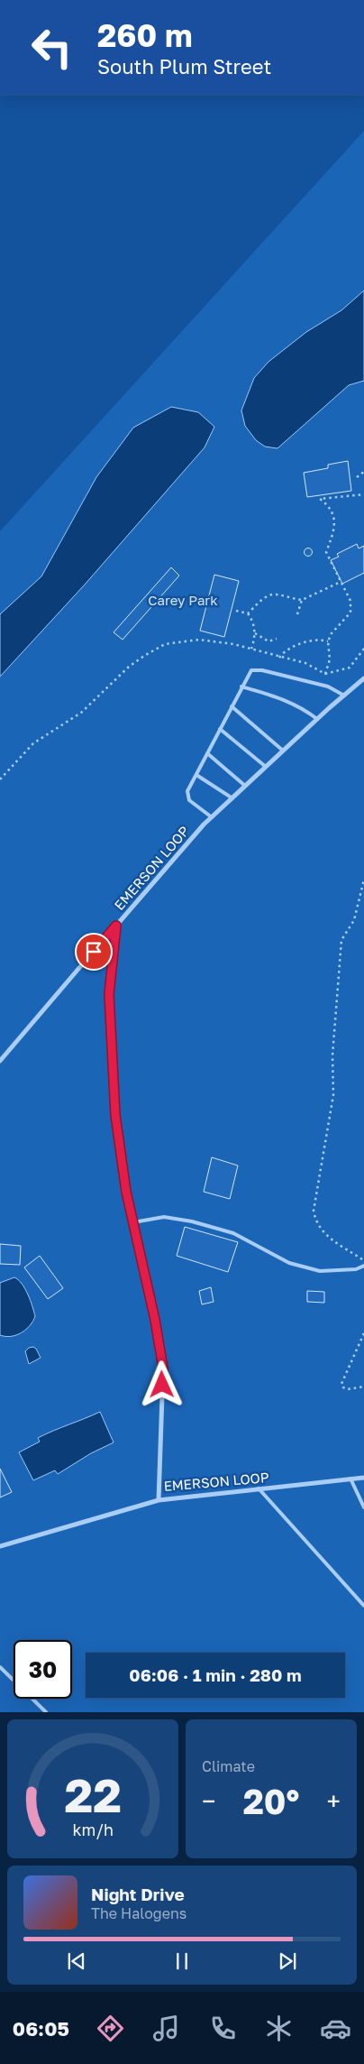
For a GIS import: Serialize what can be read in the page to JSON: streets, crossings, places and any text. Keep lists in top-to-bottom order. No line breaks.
{"streets":{"street":["EMERSON LOOP"]},"parks":["Carey Park"],"page":{"turn":["260 m","South Plum Street"],"limit":"30","trip":"06:06 · 1 min · 280 m","tile":"Climate","heat":["−","20°","+"],"song":["Night Drive","The Halogens"],"tabs":"06:05","gauge":["22","km/h"]}}
